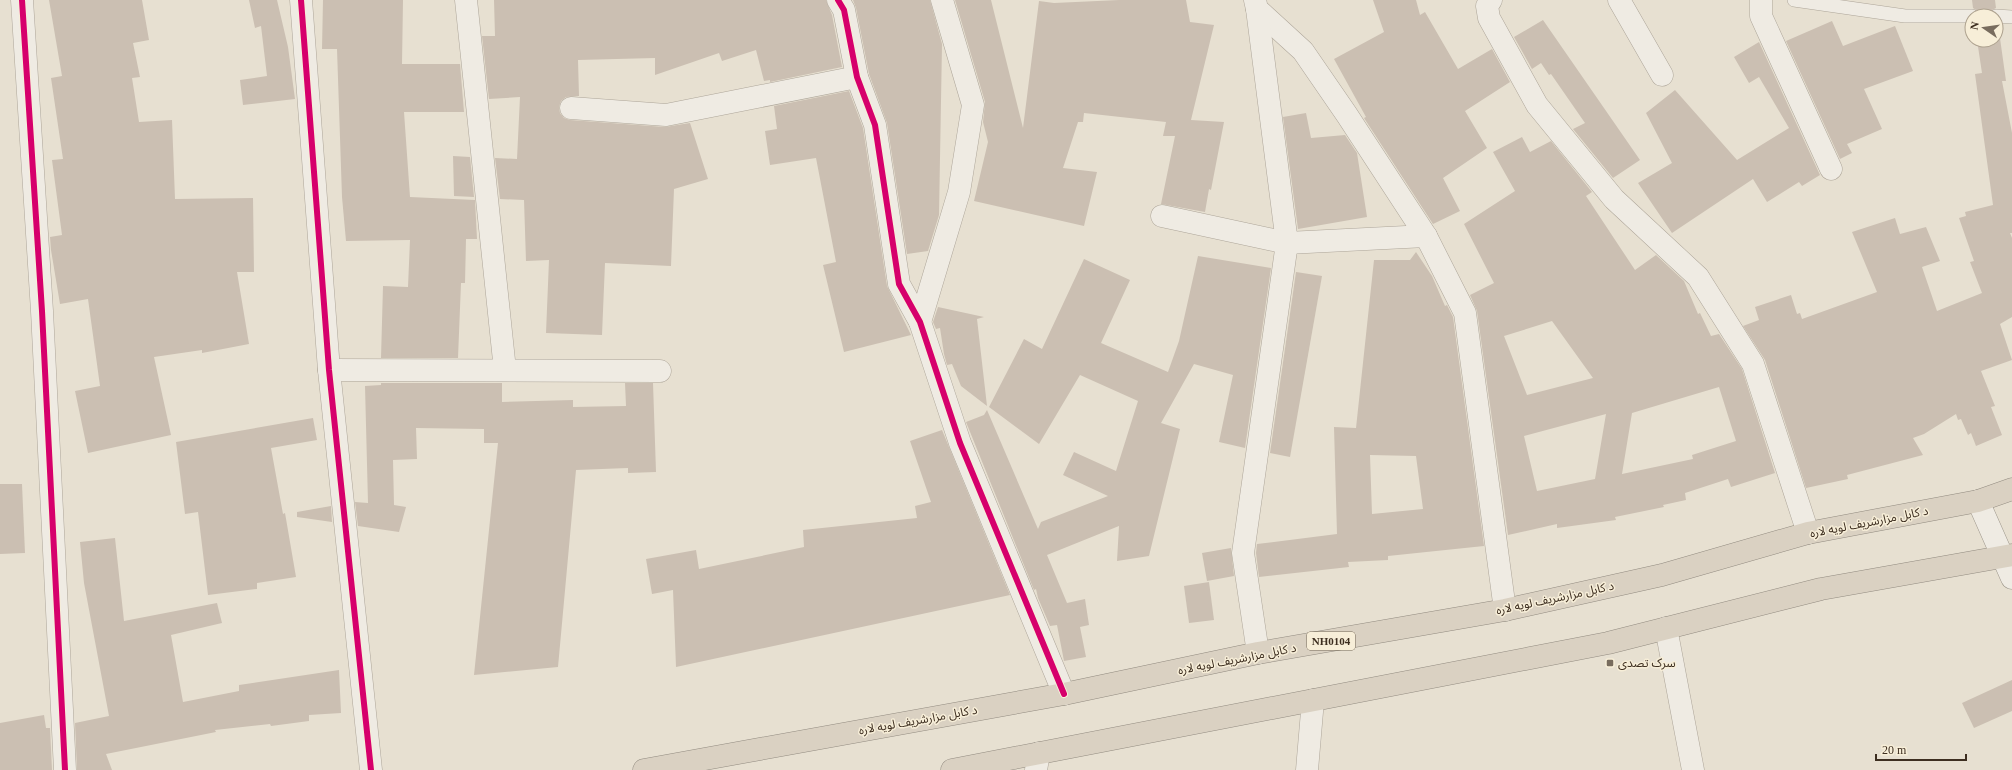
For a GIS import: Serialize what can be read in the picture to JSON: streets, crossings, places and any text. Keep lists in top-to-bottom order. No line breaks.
{"streets":{"highway":["د کابل مزارشریف لویه لاره","NH0104"]},"places":{"transit":["سرک تصدی"]},"scale_bar":"20 m","north":"left"}
